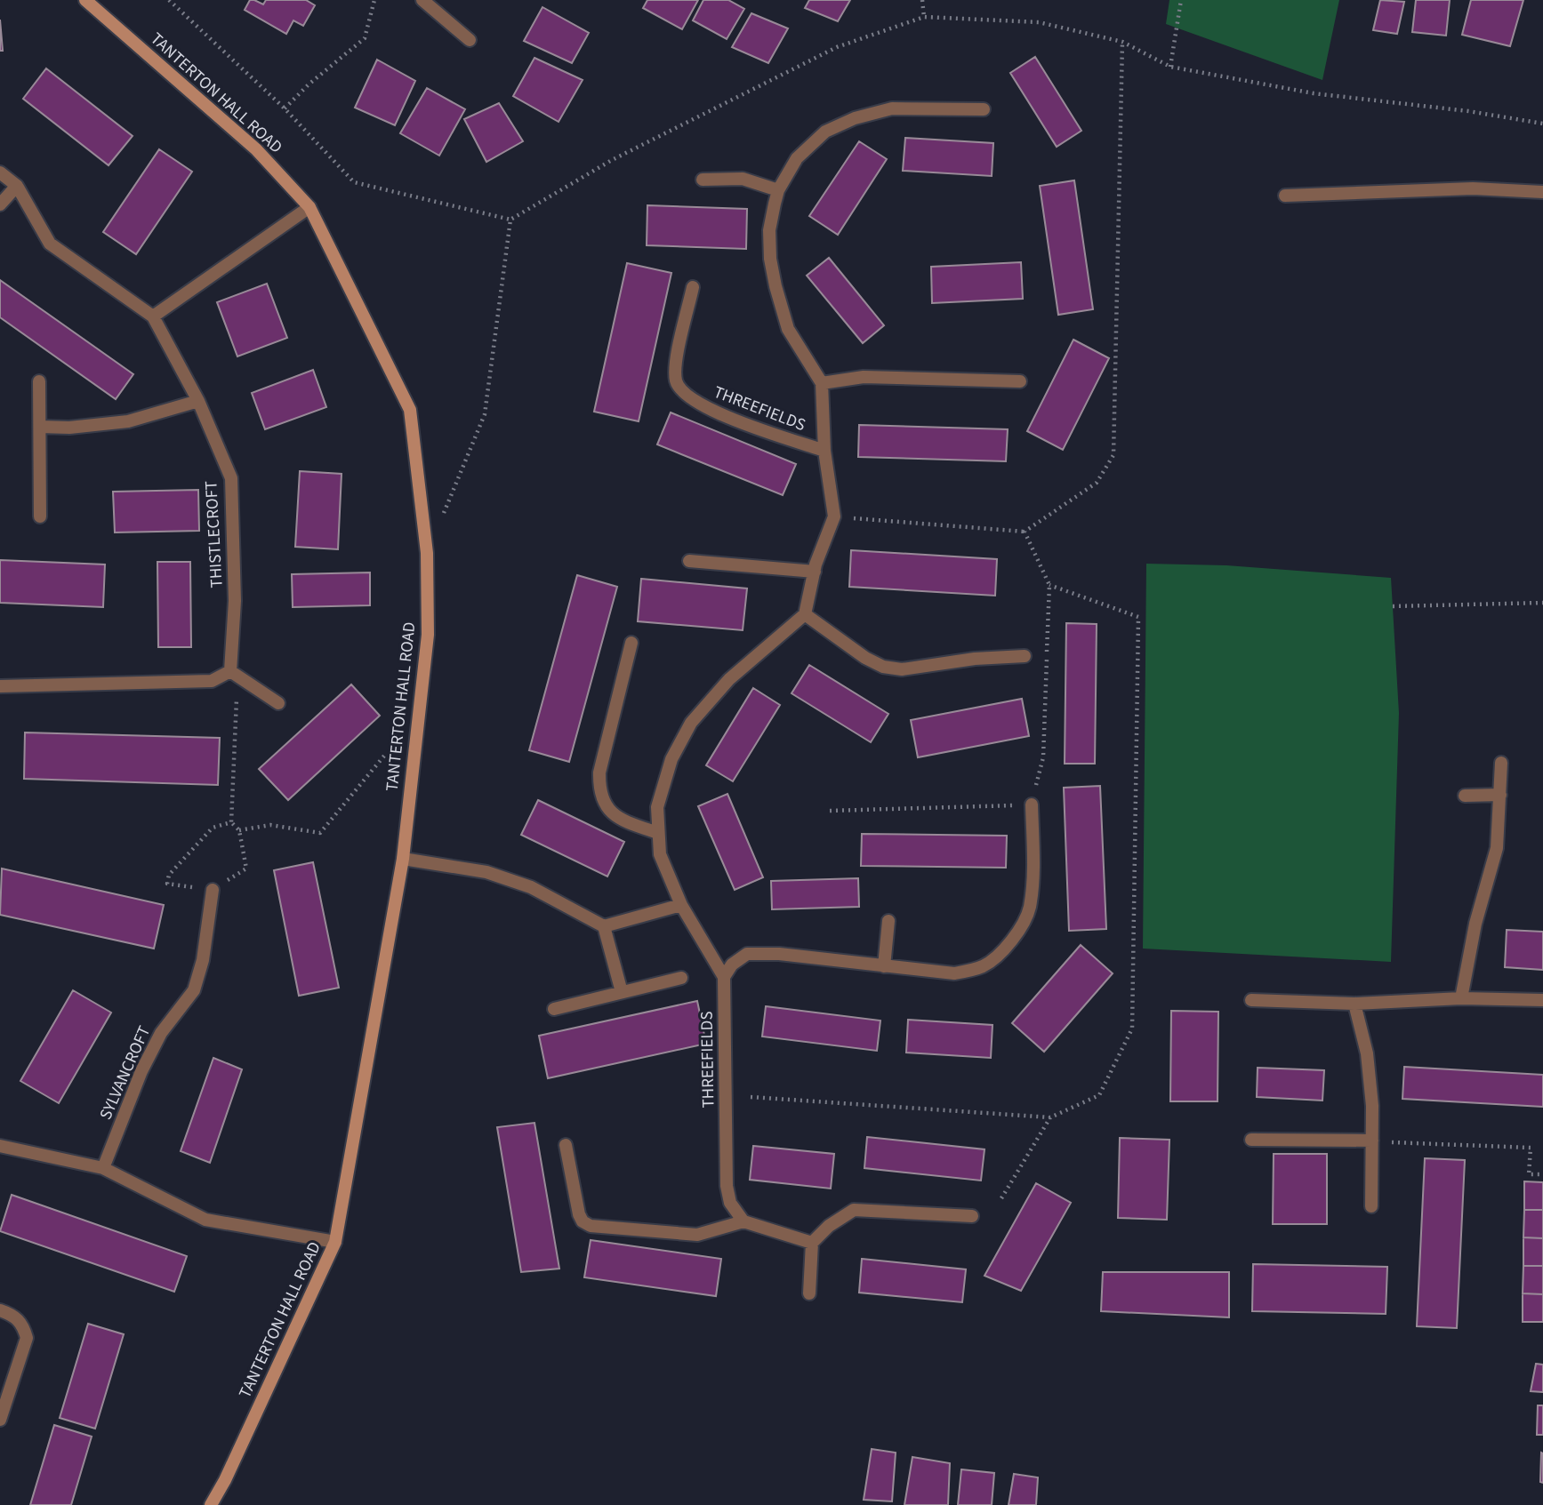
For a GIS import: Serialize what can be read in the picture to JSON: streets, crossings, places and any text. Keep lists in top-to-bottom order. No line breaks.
{"streets":{"street":["TANTERTON HALL ROAD","THREEFIELDS","THISTLECROFT","SYLVANCROFT"]}}
